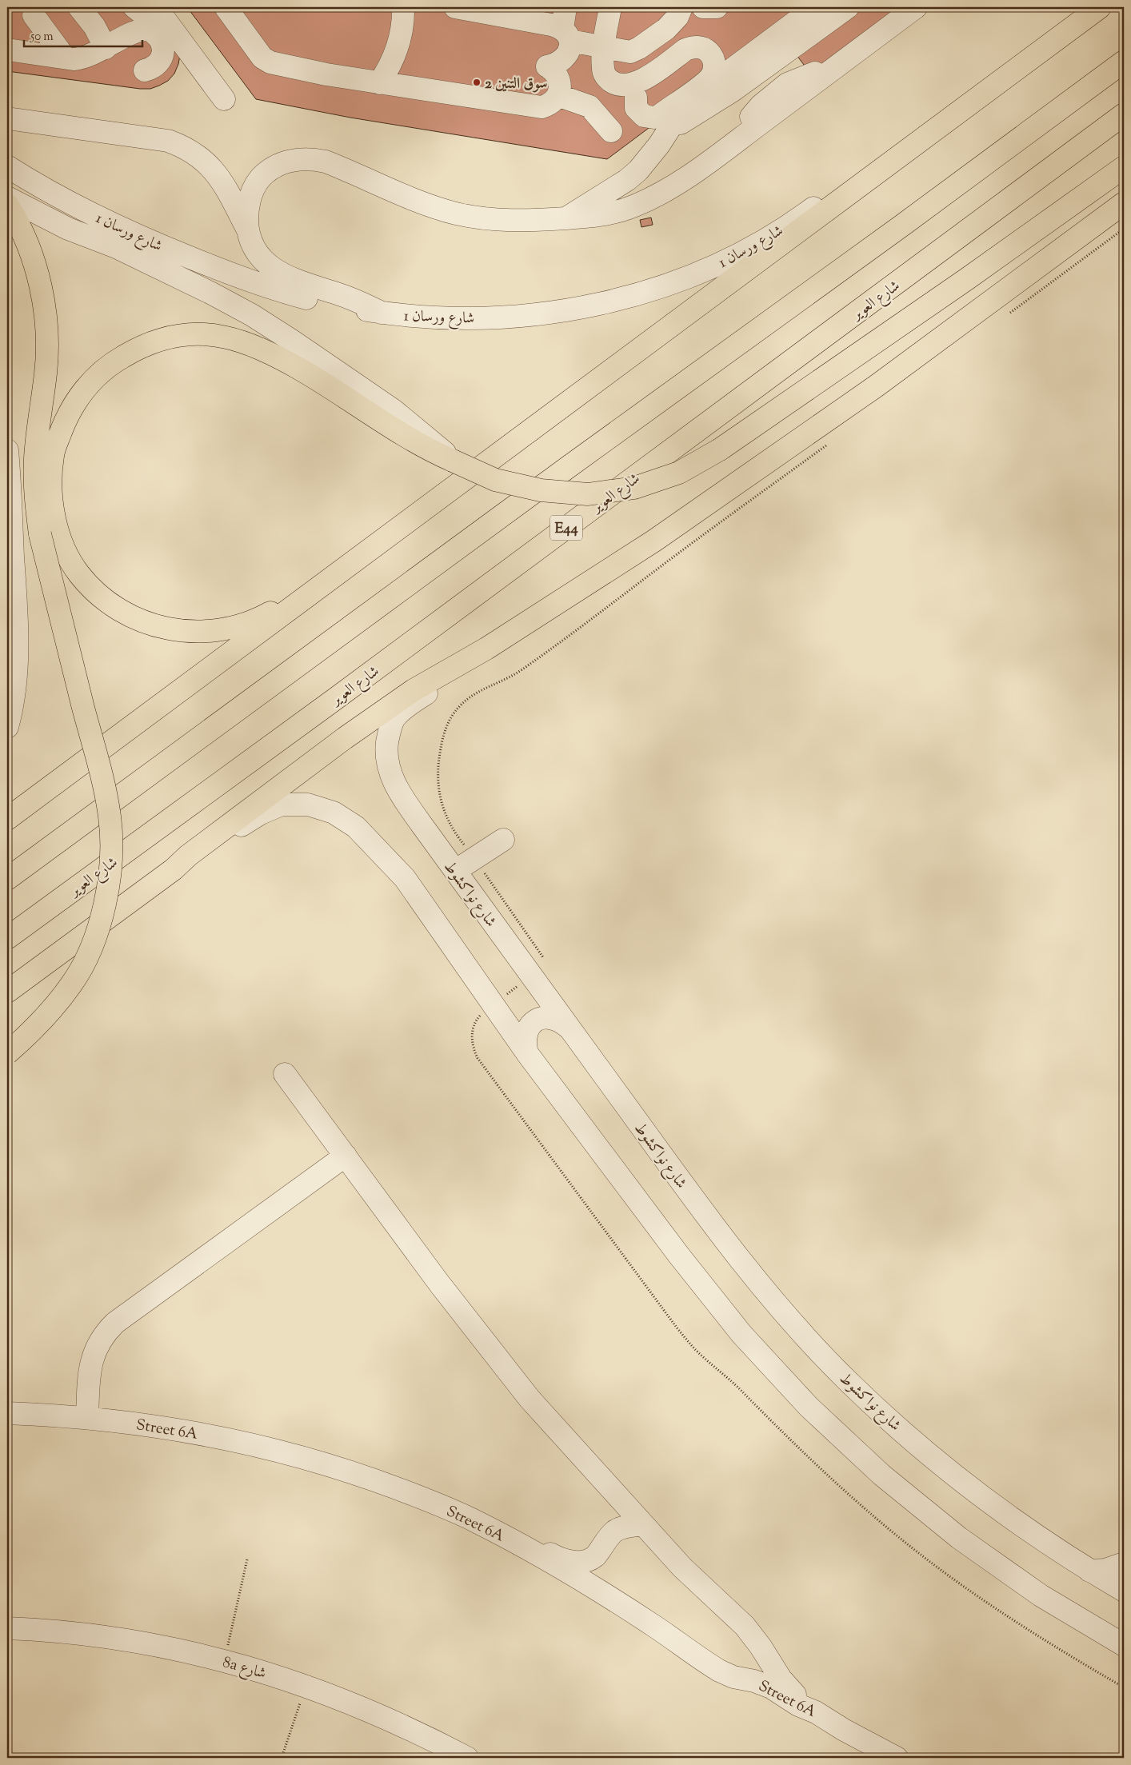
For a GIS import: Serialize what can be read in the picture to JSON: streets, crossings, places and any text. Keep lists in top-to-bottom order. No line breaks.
{"streets":{"main road":["شارع العوير","E44"],"street":["شارع ورسان 1","شارع نواكشوط","Street 6A","8a شارع"]},"places":["سوق التنين 2"],"scale_bar":"50 m"}
